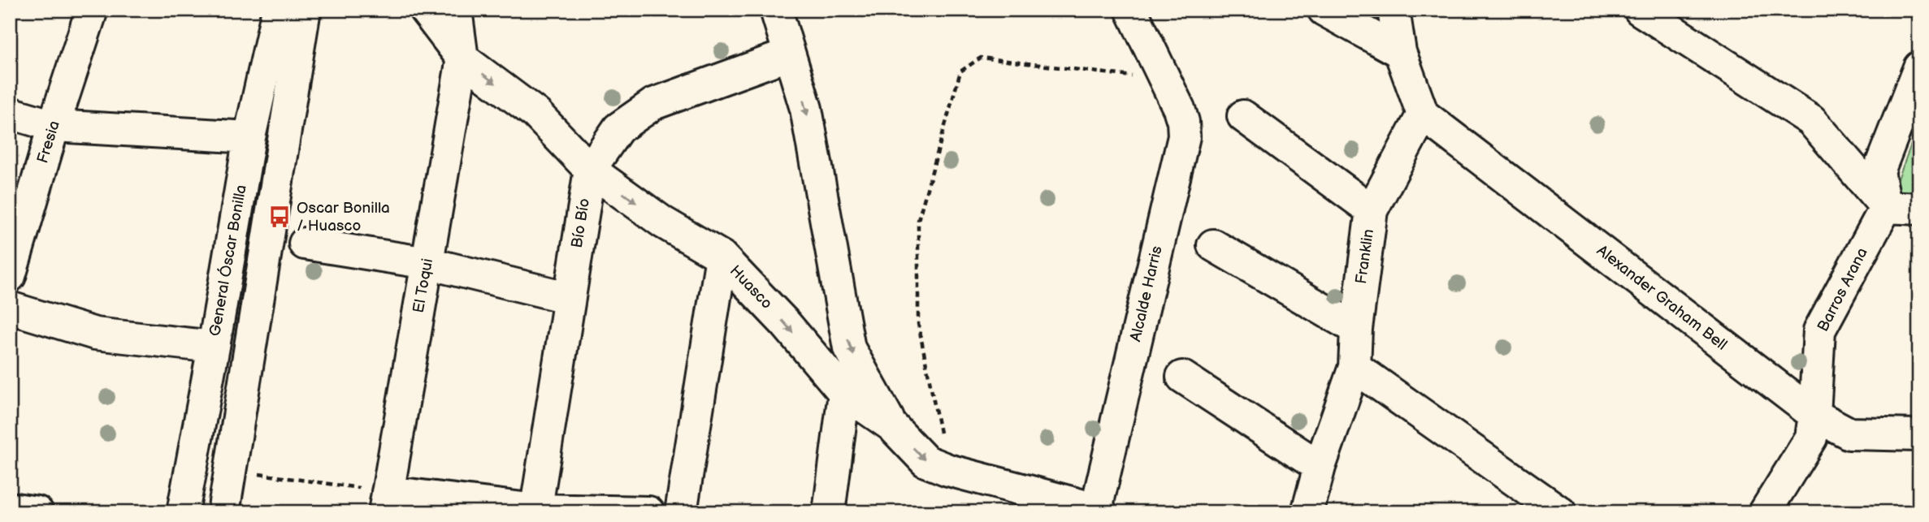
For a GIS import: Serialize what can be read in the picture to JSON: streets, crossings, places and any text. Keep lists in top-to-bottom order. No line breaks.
{"streets":{"street":["Fresia","Bío Bío","Franklin","General Óscar Bonilla","El Toqui","Huasco","Barros Arana","Alcalde Harris","Alexander Graham Bell"]},"crossings":[["Bío Bío","Huasco"],["Franklin","Alexander Graham Bell"],["El Toqui","Huasco"],["Huasco","Alcalde Harris"],["Barros Arana","Alexander Graham Bell"]],"one_way":["Huasco"],"places":{"bus stop":["Oscar Bonilla / Huasco"]}}
